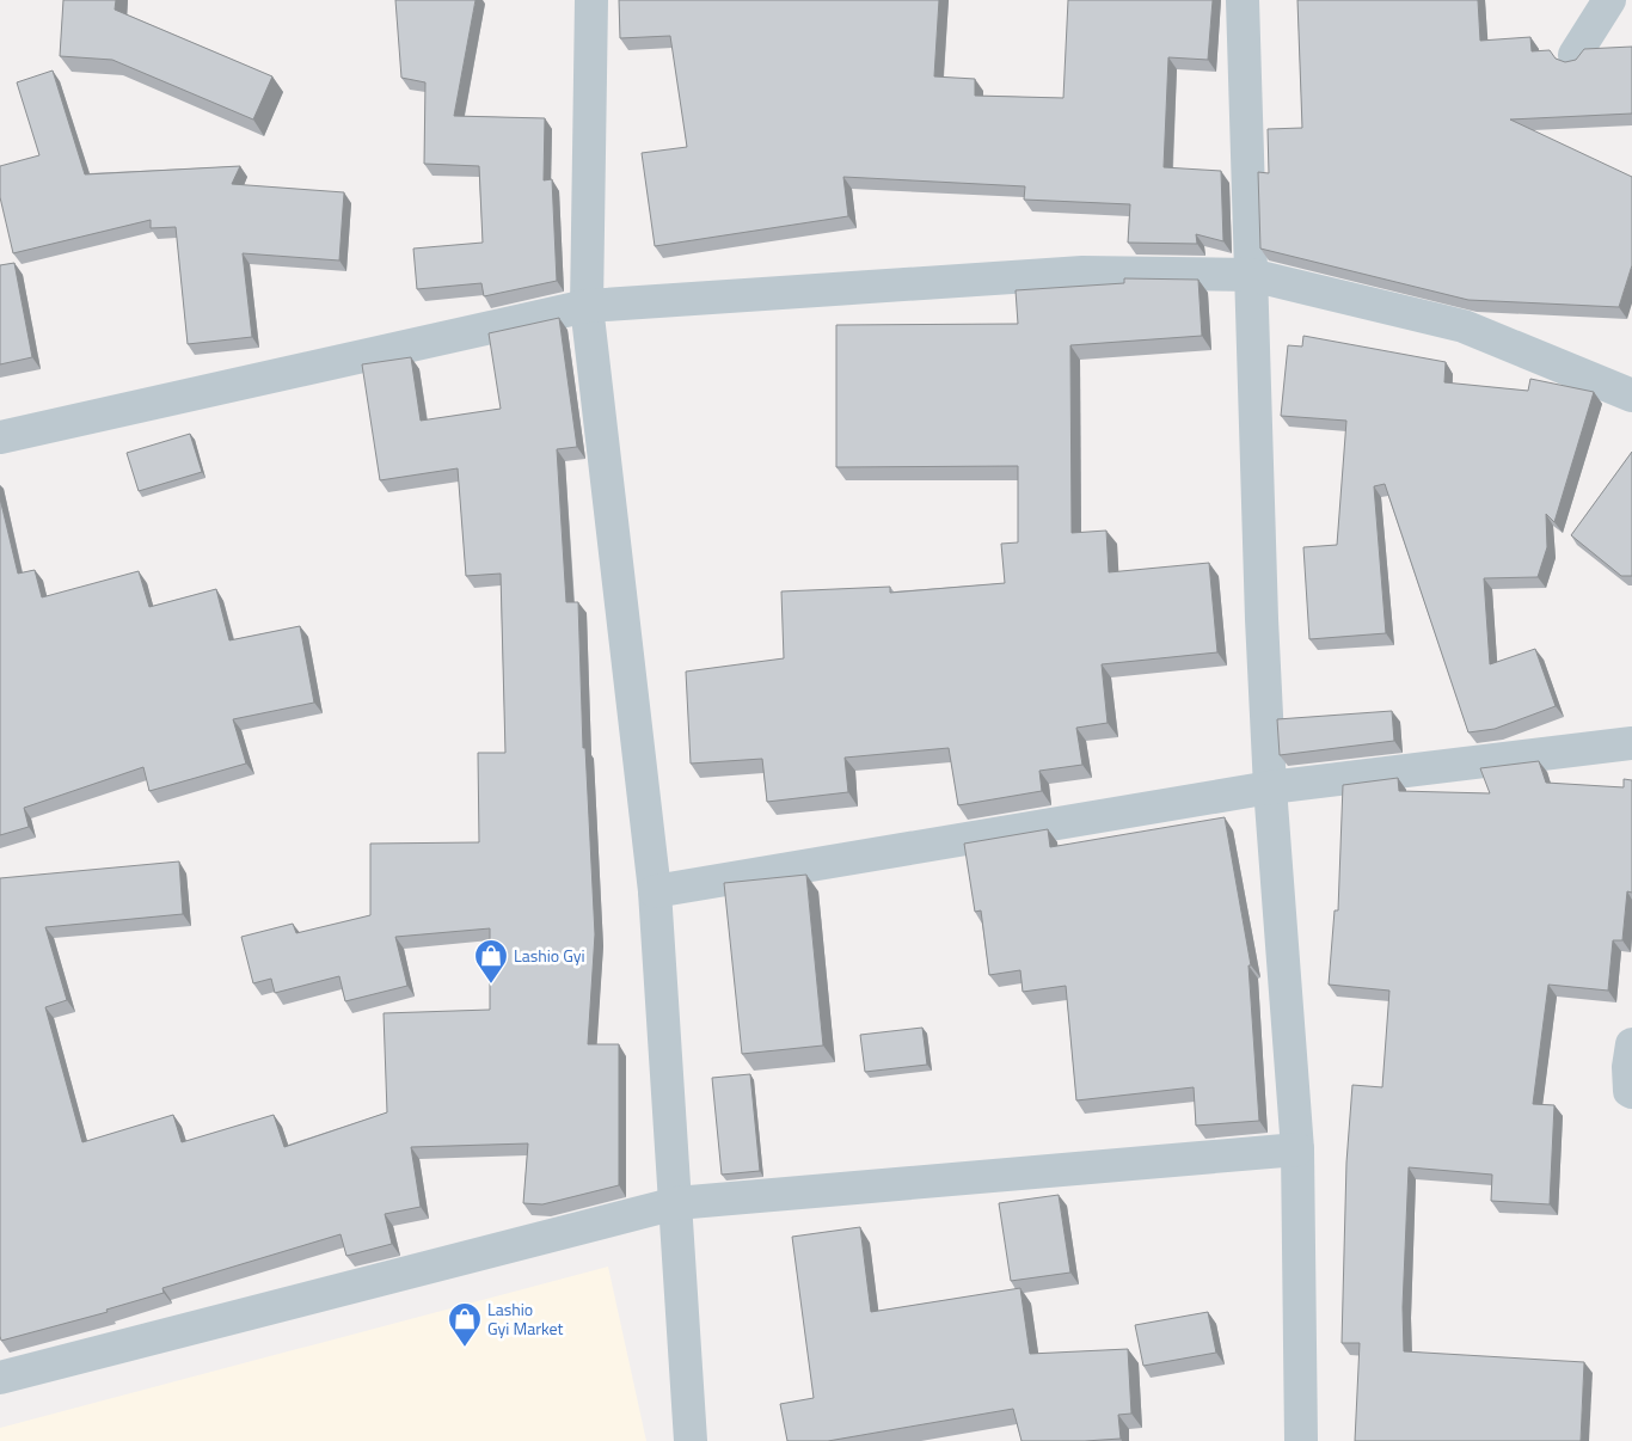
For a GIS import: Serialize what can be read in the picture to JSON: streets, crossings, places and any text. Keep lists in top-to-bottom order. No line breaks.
{"places":{"shop":["Lashio Gyi","Lashio Gyi Market"]}}
